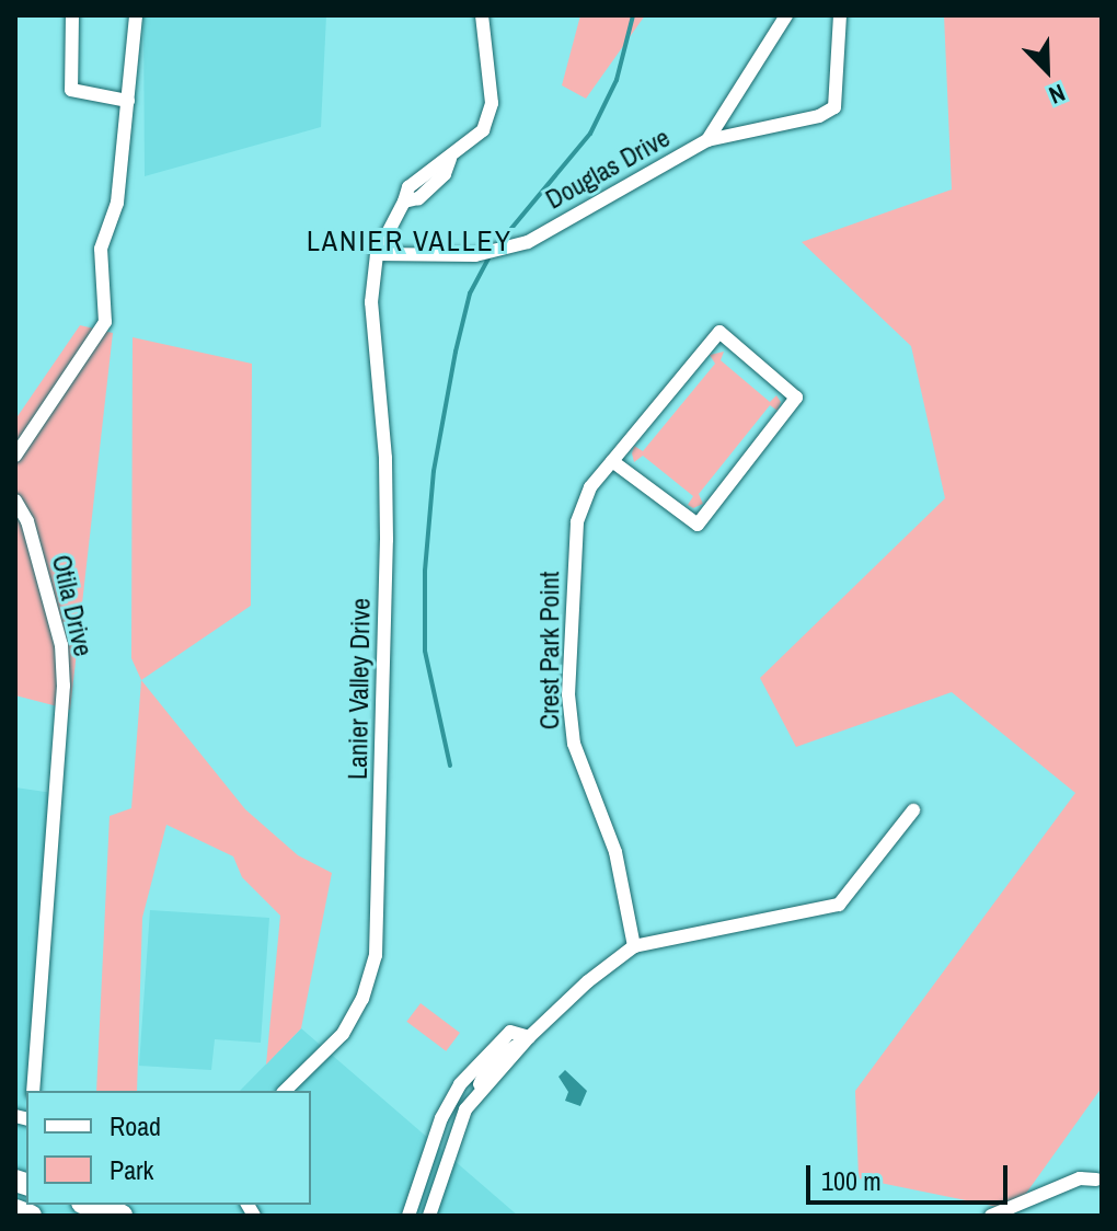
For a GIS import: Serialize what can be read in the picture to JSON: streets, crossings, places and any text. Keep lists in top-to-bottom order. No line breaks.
{"streets":{"street":["Douglas Drive","Otila Drive","Crest Park Point","Lanier Valley Drive"]},"crossings":[["Douglas Drive","Lanier Valley Drive"]],"districts":["LANIER VALLEY"],"legend":["Road","Park"],"scale_bar":"100 m","north":"bottom right"}
